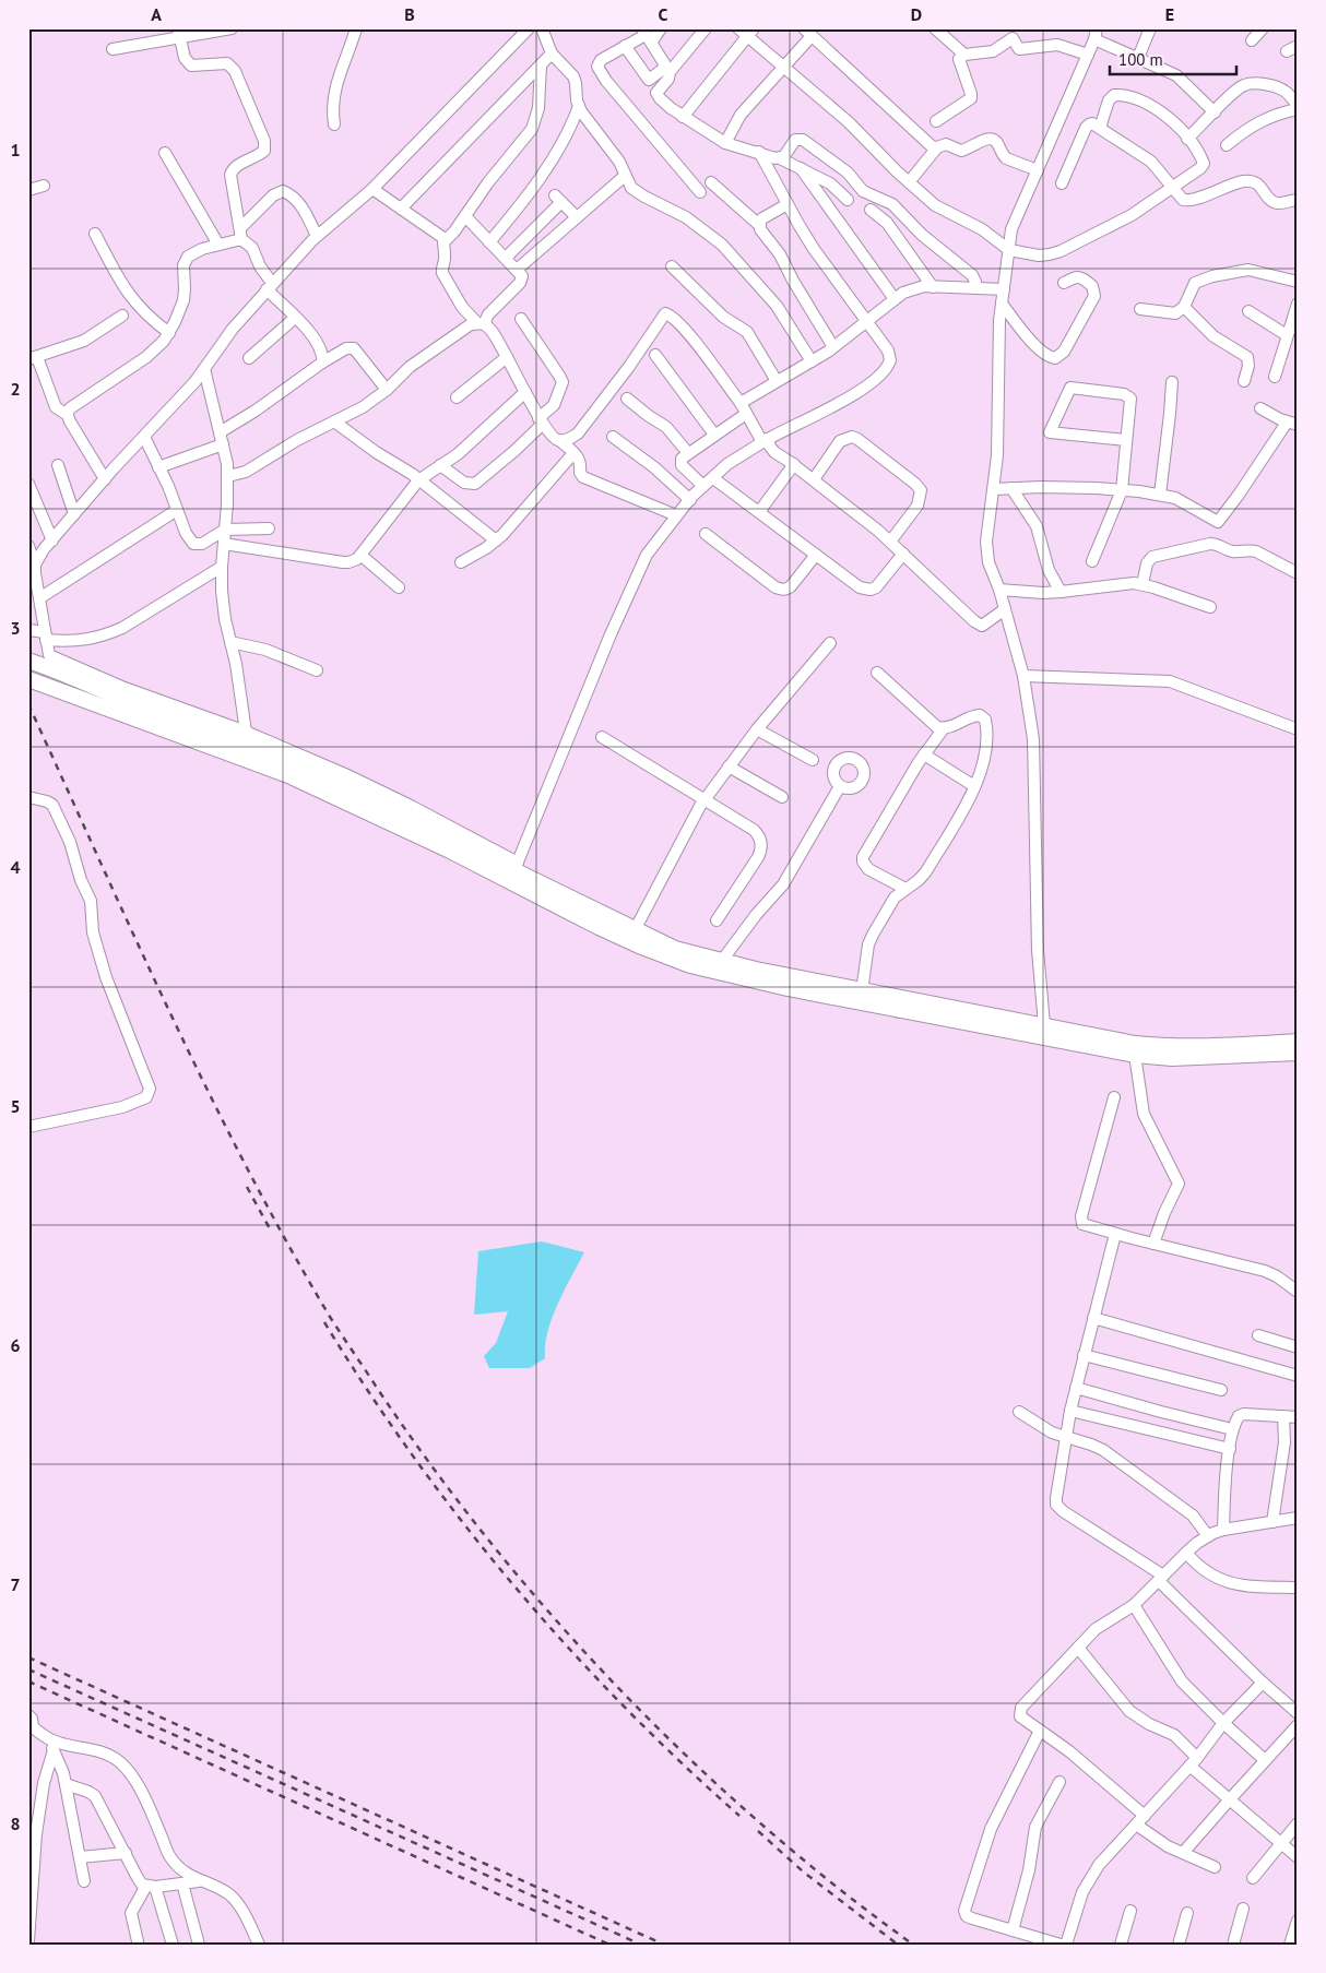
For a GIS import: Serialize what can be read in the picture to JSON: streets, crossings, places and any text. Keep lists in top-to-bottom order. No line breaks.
{"scale_bar":"100 m","grid":{"columns":["A","B","C","D","E"],"rows":["1","2","3","4","5","6","7","8"]}}
